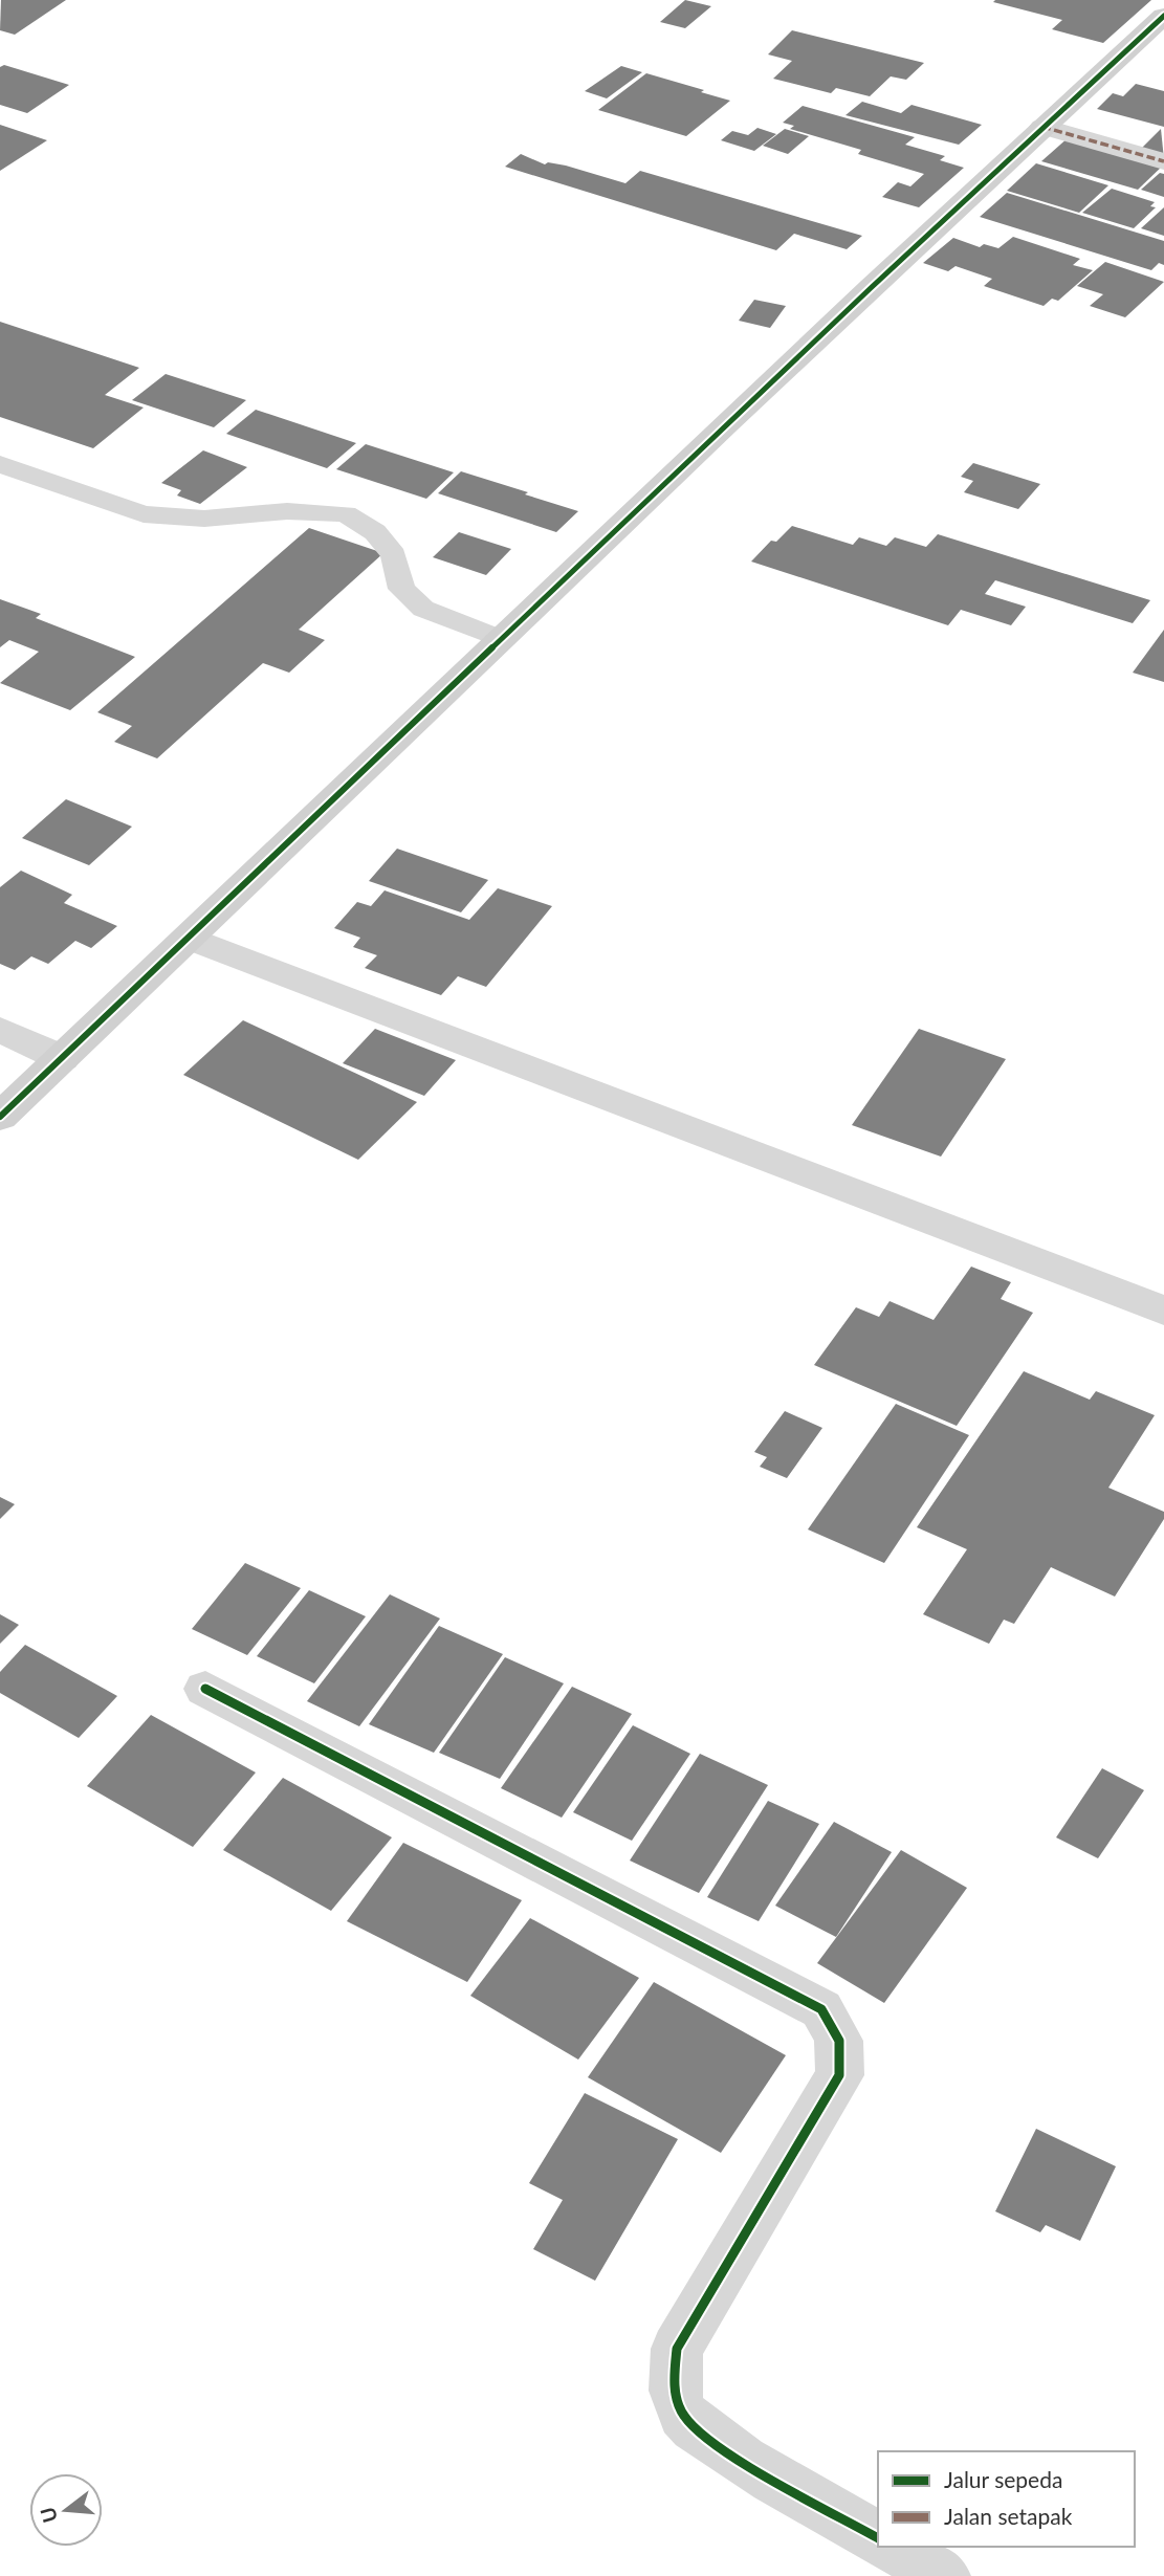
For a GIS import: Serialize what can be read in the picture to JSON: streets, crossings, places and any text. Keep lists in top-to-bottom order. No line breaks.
{"legend":["Jalur sepeda","Jalan setapak"],"north":"left"}
